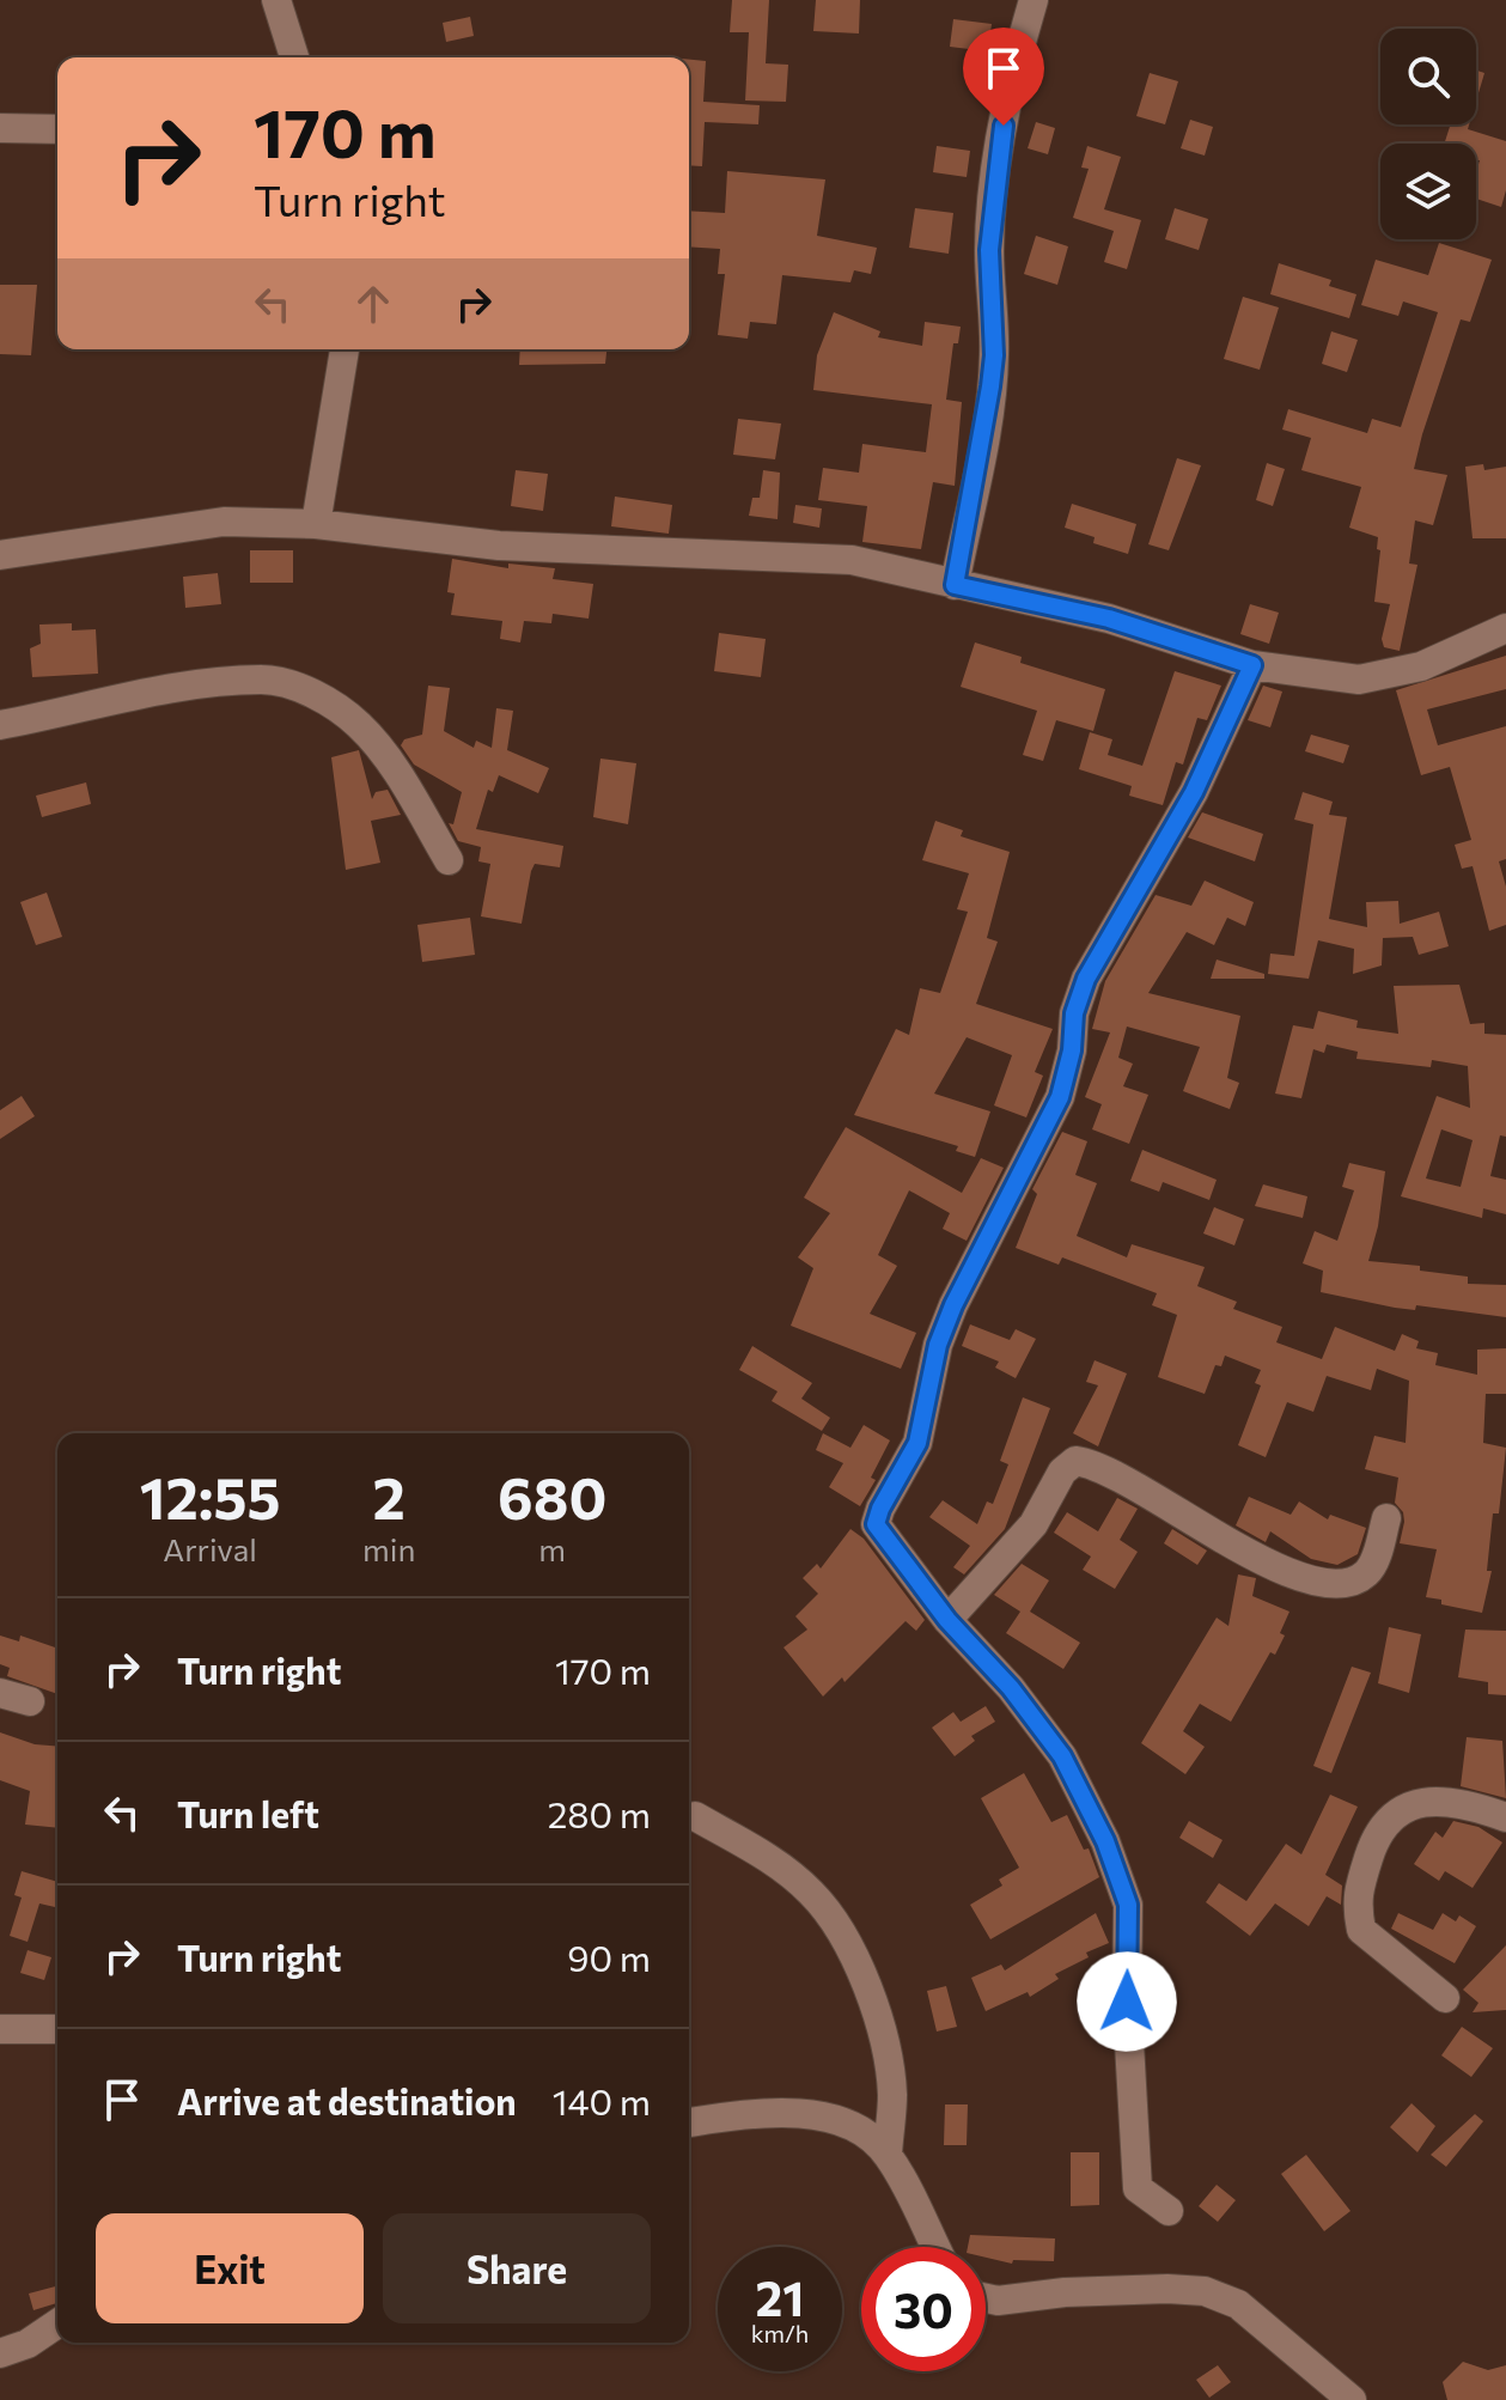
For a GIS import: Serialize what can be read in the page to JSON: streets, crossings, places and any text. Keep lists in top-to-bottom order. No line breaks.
{"page":{"turn":["170 m","Turn right"],"eta":["12:55","Arrival","2","min","680","m"],"list":[{"name":"Turn right","value":"170 m"},{"name":"Turn left","value":"280 m"},{"name":"Turn right","value":"90 m"},{"name":"Arrive at destination","value":"140 m"}],"buttons":["Exit","Share"],"speed":"21 km/h","limit":"30"}}
